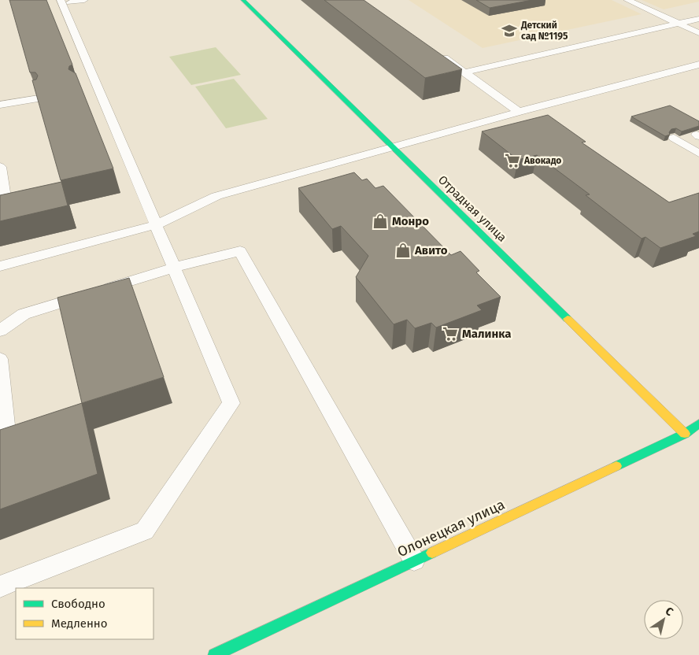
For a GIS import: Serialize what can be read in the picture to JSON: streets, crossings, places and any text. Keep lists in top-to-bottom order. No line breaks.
{"streets":{"street":["Отрадная улица","Олонецкая улица"]},"crossings":[["Отрадная улица","Олонецкая улица"]],"places":{"school or university":["Детский сад №1195"],"supermarket":["Авокадо","Малинка"],"shop":["Монро","Авито"]},"legend":["Свободно","Медленно"],"north":"top right"}
